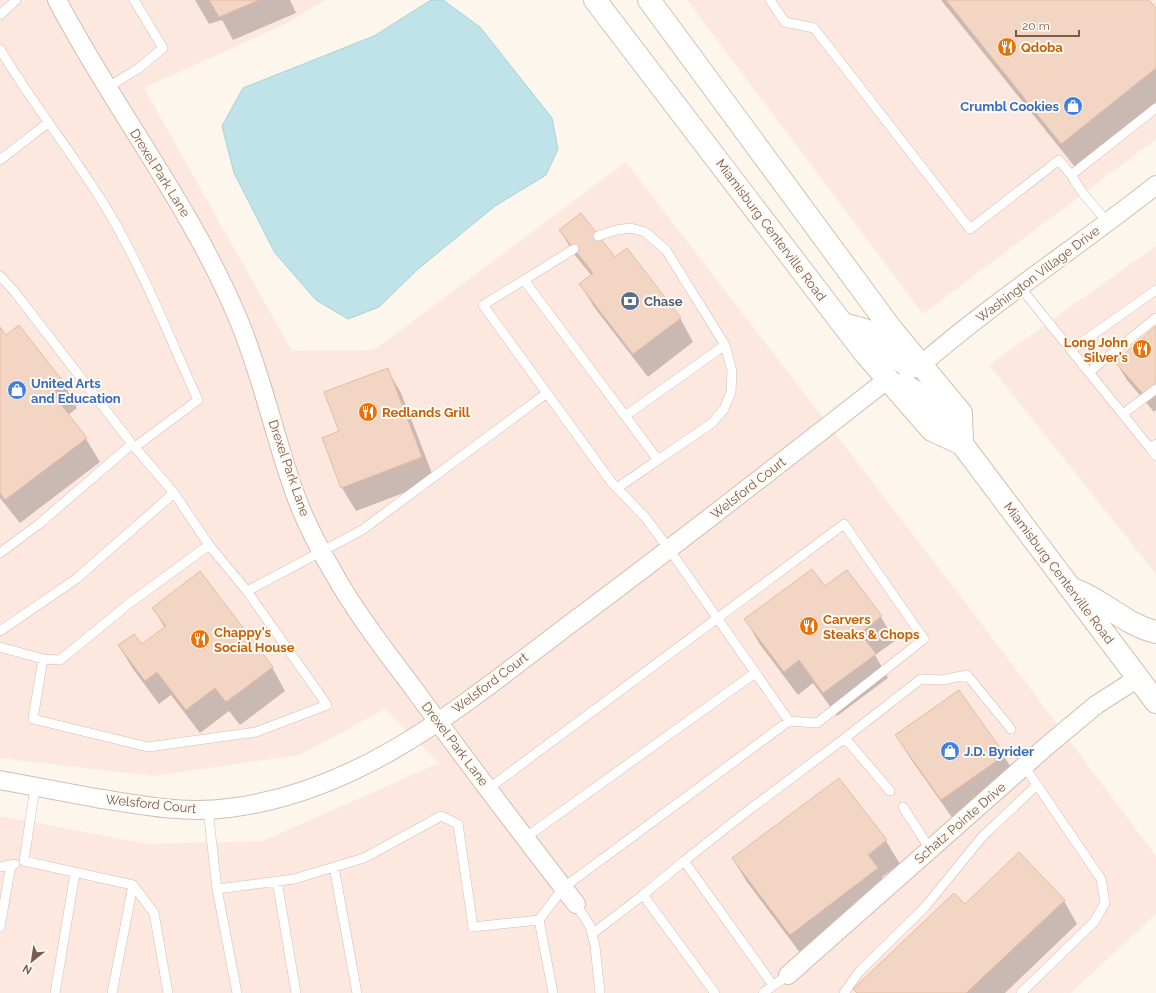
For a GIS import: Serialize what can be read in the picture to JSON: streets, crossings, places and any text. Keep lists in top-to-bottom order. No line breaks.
{"streets":{"main road":["Miamisburg Centerville Road"],"street":["Drexel Park Lane","Washington Village Drive","Welsford Court","Schatz Pointe Drive"]},"crossings":[["Drexel Park Lane","Welsford Court"],["Miamisburg Centerville Road","Welsford Court"],["Miamisburg Centerville Road","Schatz Pointe Drive"]],"places":{"restaurant":["Qdoba","Long John Silver's","Redlands Grill","Carvers Steaks & Chops","Chappy's Social House"],"shop":["Crumbl Cookies","United Arts and Education","J.D. Byrider"],"bank":["Chase"]},"scale_bar":"20 m","north":"bottom left"}
